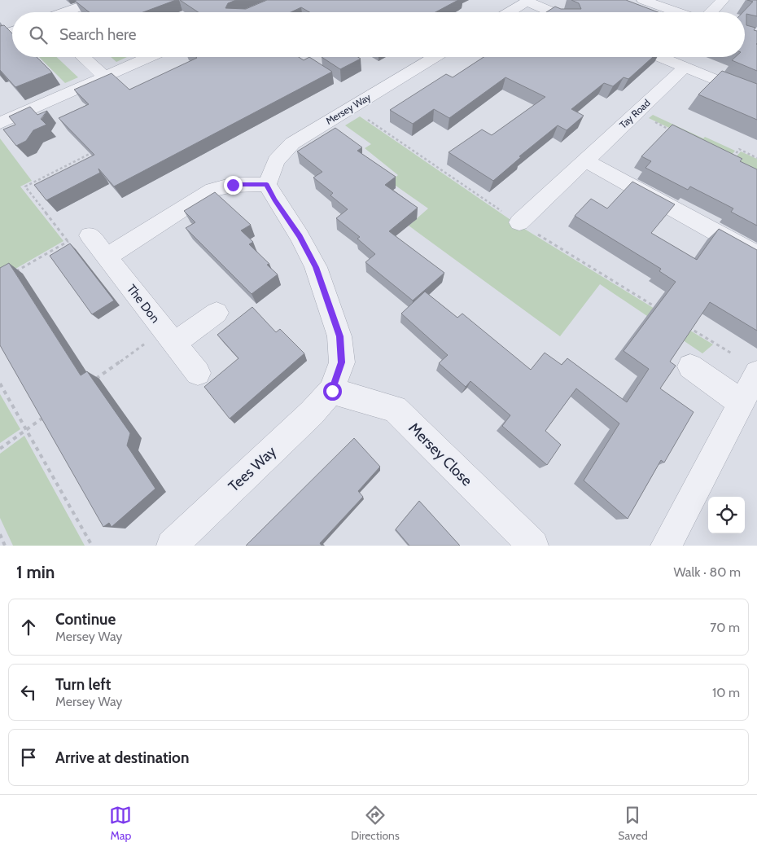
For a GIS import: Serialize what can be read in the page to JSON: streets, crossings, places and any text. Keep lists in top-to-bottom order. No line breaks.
{"streets":{"street":["Mersey Way","Tay Road","The Don","Mersey Close","Tees Way"]},"crossings":[["Mersey Close","Tees Way"]],"page":{"search":"Search here","heading":["1 min","Walk · 80 m"],"list":[["Continue","Mersey Way","70 m"],["Turn left","Mersey Way","10 m"],"Arrive at destination"],"nav":["Map","Directions","Saved"]}}
